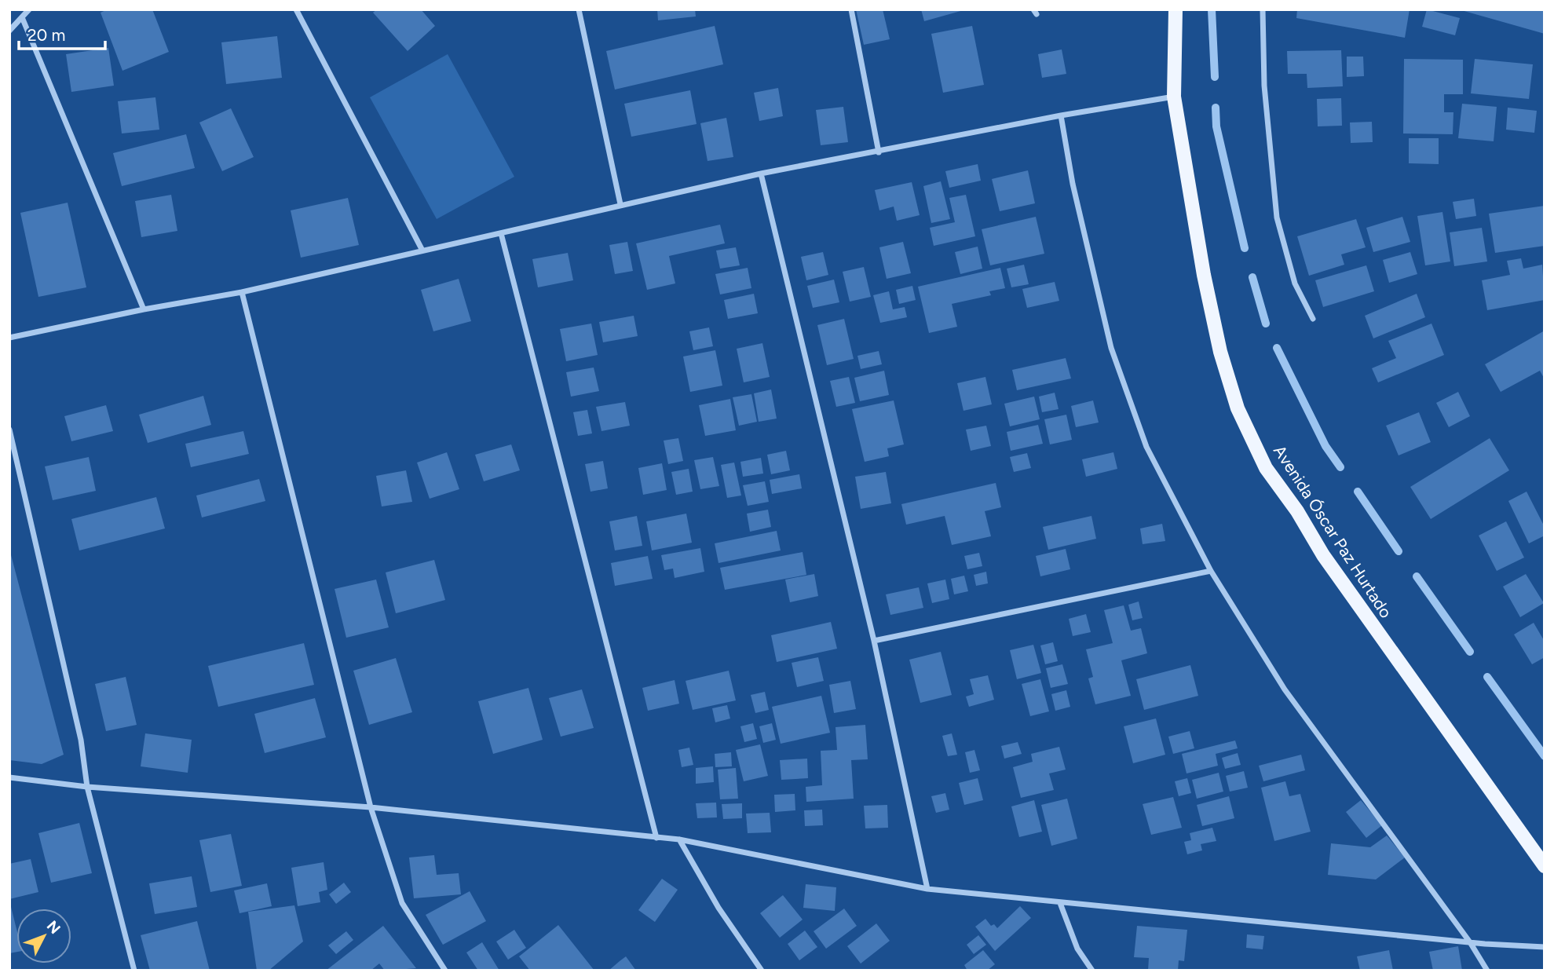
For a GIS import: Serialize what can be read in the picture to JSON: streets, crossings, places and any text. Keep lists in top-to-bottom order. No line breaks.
{"streets":{"main road":["Avenida Óscar Paz Hurtado"]},"scale_bar":"20 m","north":"top right"}
